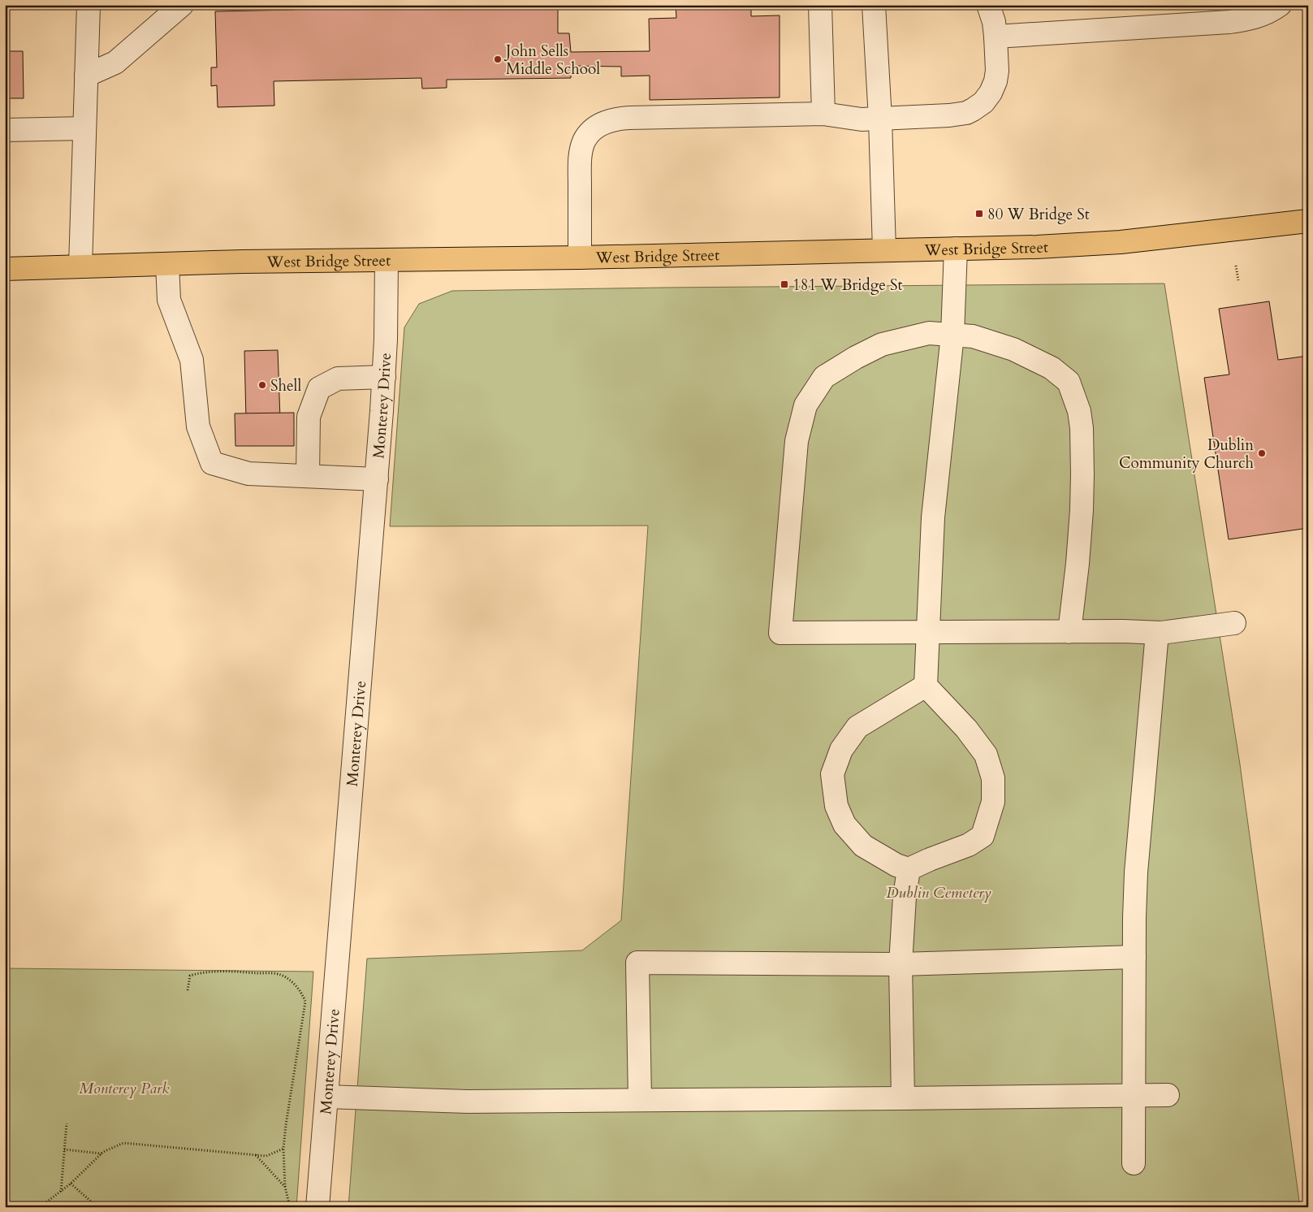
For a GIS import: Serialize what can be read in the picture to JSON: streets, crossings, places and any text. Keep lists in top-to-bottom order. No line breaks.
{"streets":{"main road":["West Bridge Street"],"street":["Monterey Drive"]},"crossings":[["West Bridge Street","Monterey Drive"]],"parks":["Dublin Cemetery","Monterey Park"],"places":{"other":["John Sells Middle School","Shell","Dublin Community Church"],"transit":["80 W Bridge St","181 W Bridge St"]}}
